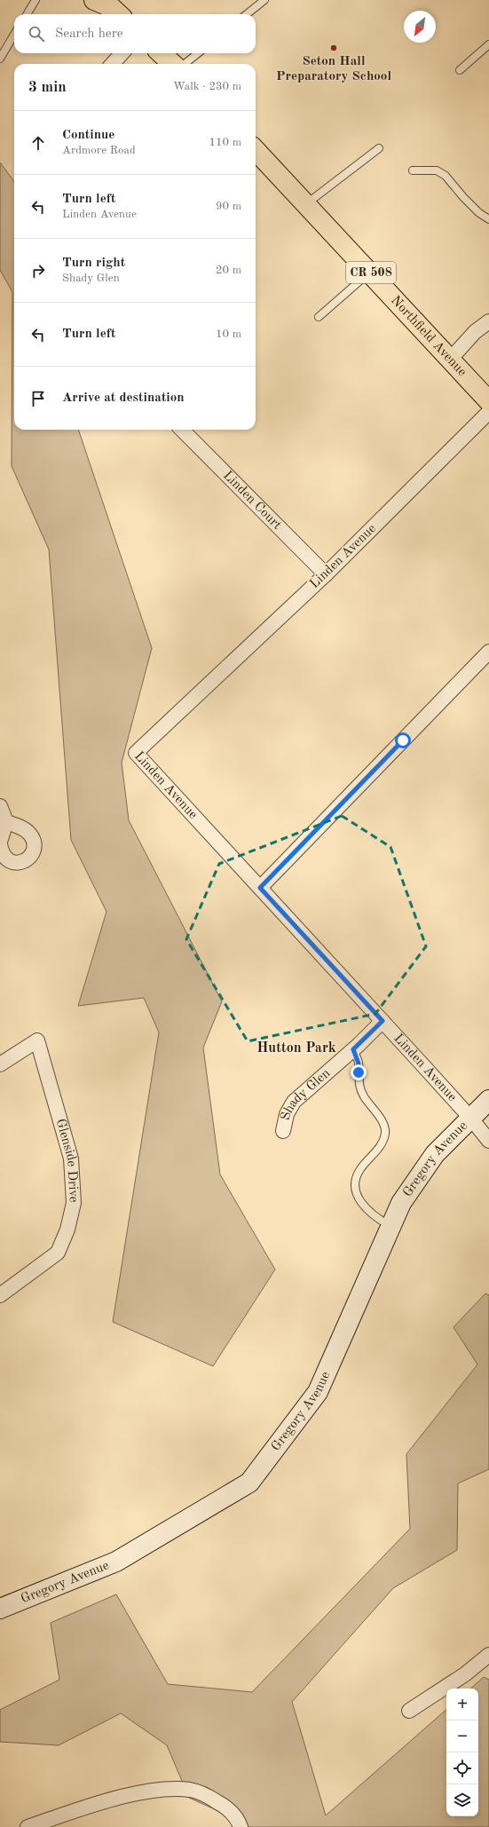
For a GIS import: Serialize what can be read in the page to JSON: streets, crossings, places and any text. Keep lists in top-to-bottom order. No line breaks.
{"streets":{"main road":["CR 508","Northfield Avenue","Gregory Avenue"],"street":["Linden Court","Linden Avenue","Shady Glen","Glenside Drive"]},"crossings":[["Linden Court","Linden Avenue"],["Linden Avenue","Shady Glen"],["Linden Avenue","Gregory Avenue"]],"districts":["Hutton Park"],"places":["Seton Hall Preparatory School"],"north":"bottom left","page":{"search":"Search here","heading":["3 min","Walk · 230 m"],"list":[["Continue","Ardmore Road","110 m"],["Turn left","Linden Avenue","90 m"],["Turn right","Shady Glen","20 m"],["Turn left","10 m"],"Arrive at destination"],"map_buttons":["+","−"]}}
